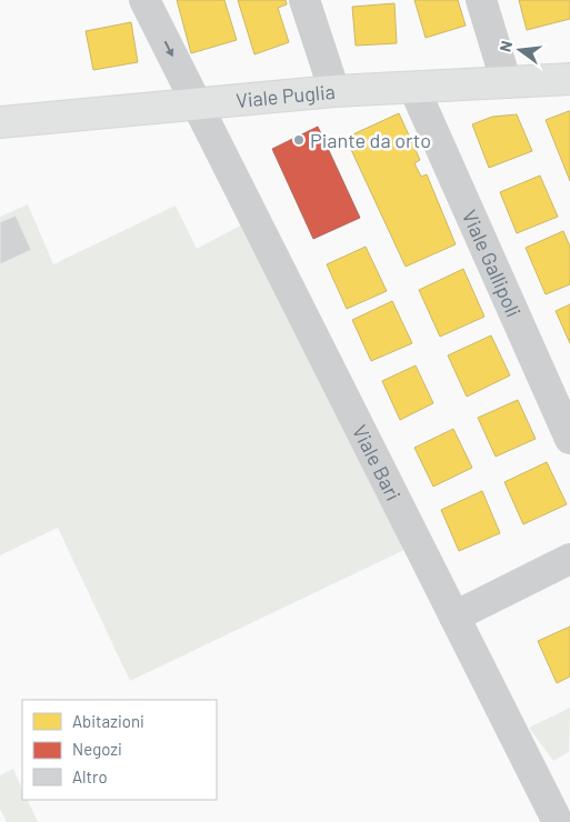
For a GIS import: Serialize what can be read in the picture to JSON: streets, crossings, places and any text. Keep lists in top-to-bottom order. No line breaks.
{"streets":{"main road":["Viale Puglia"],"street":["Viale Gallipoli","Viale Bari"]},"crossings":[["Viale Puglia","Viale Gallipoli"],["Viale Puglia","Viale Bari"]],"places":["Piante da orto"],"legend":["Abitazioni","Negozi","Altro"],"north":"left"}
